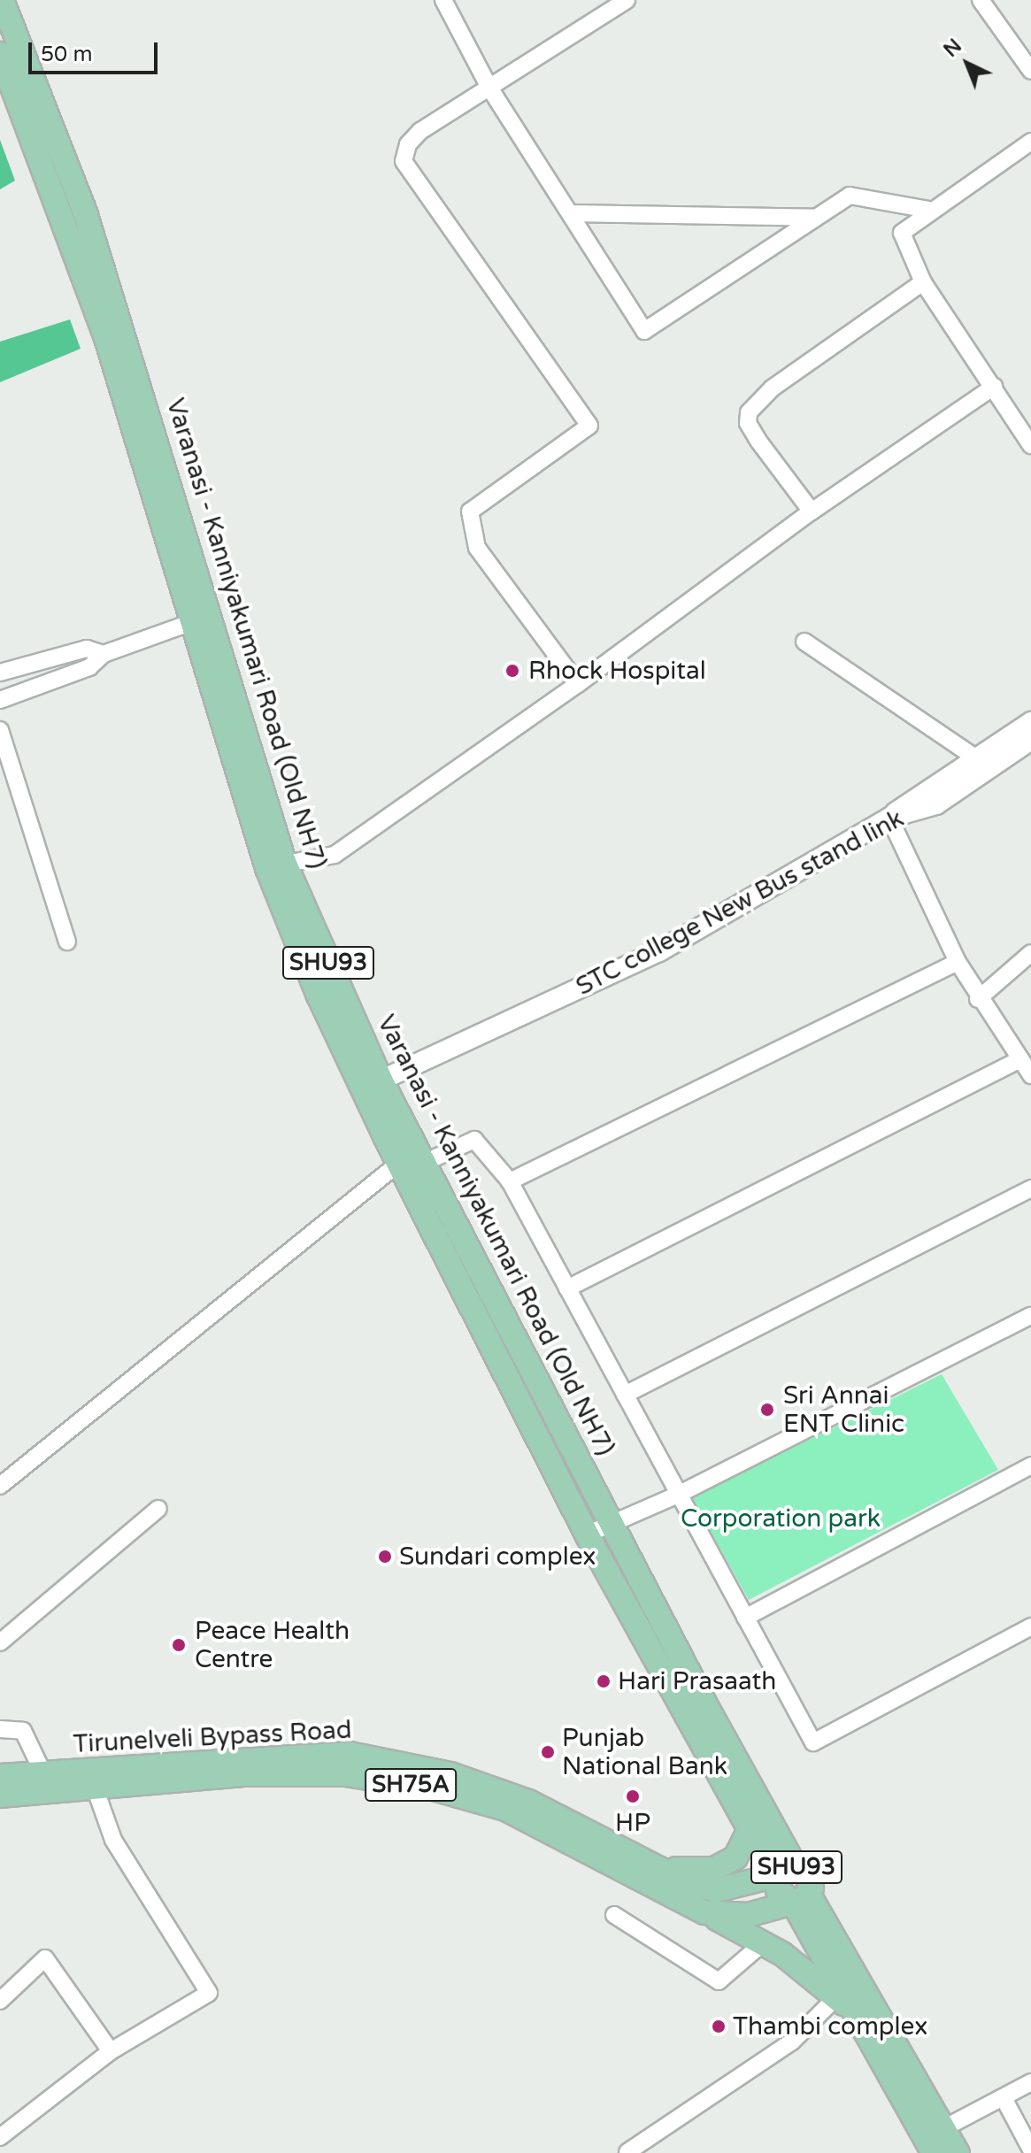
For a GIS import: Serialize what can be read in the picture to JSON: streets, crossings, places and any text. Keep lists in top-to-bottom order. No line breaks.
{"streets":{"main road":["Varanasi - Kanniyakumari Road (Old NH7)","SHU93","Tirunelveli Bypass Road","SH75A"],"street":["STC college New Bus stand link"]},"crossings":[["Varanasi - Kanniyakumari Road (Old NH7)","STC college New Bus stand link"],["Varanasi - Kanniyakumari Road (Old NH7)","Tirunelveli Bypass Road"]],"parks":["Corporation park"],"places":["Rhock Hospital","Sri Annai ENT Clinic","Sundari complex","Peace Health Centre","Hari Prasaath","Punjab National Bank","HP","Thambi complex"],"scale_bar":"50 m","north":"top left"}
